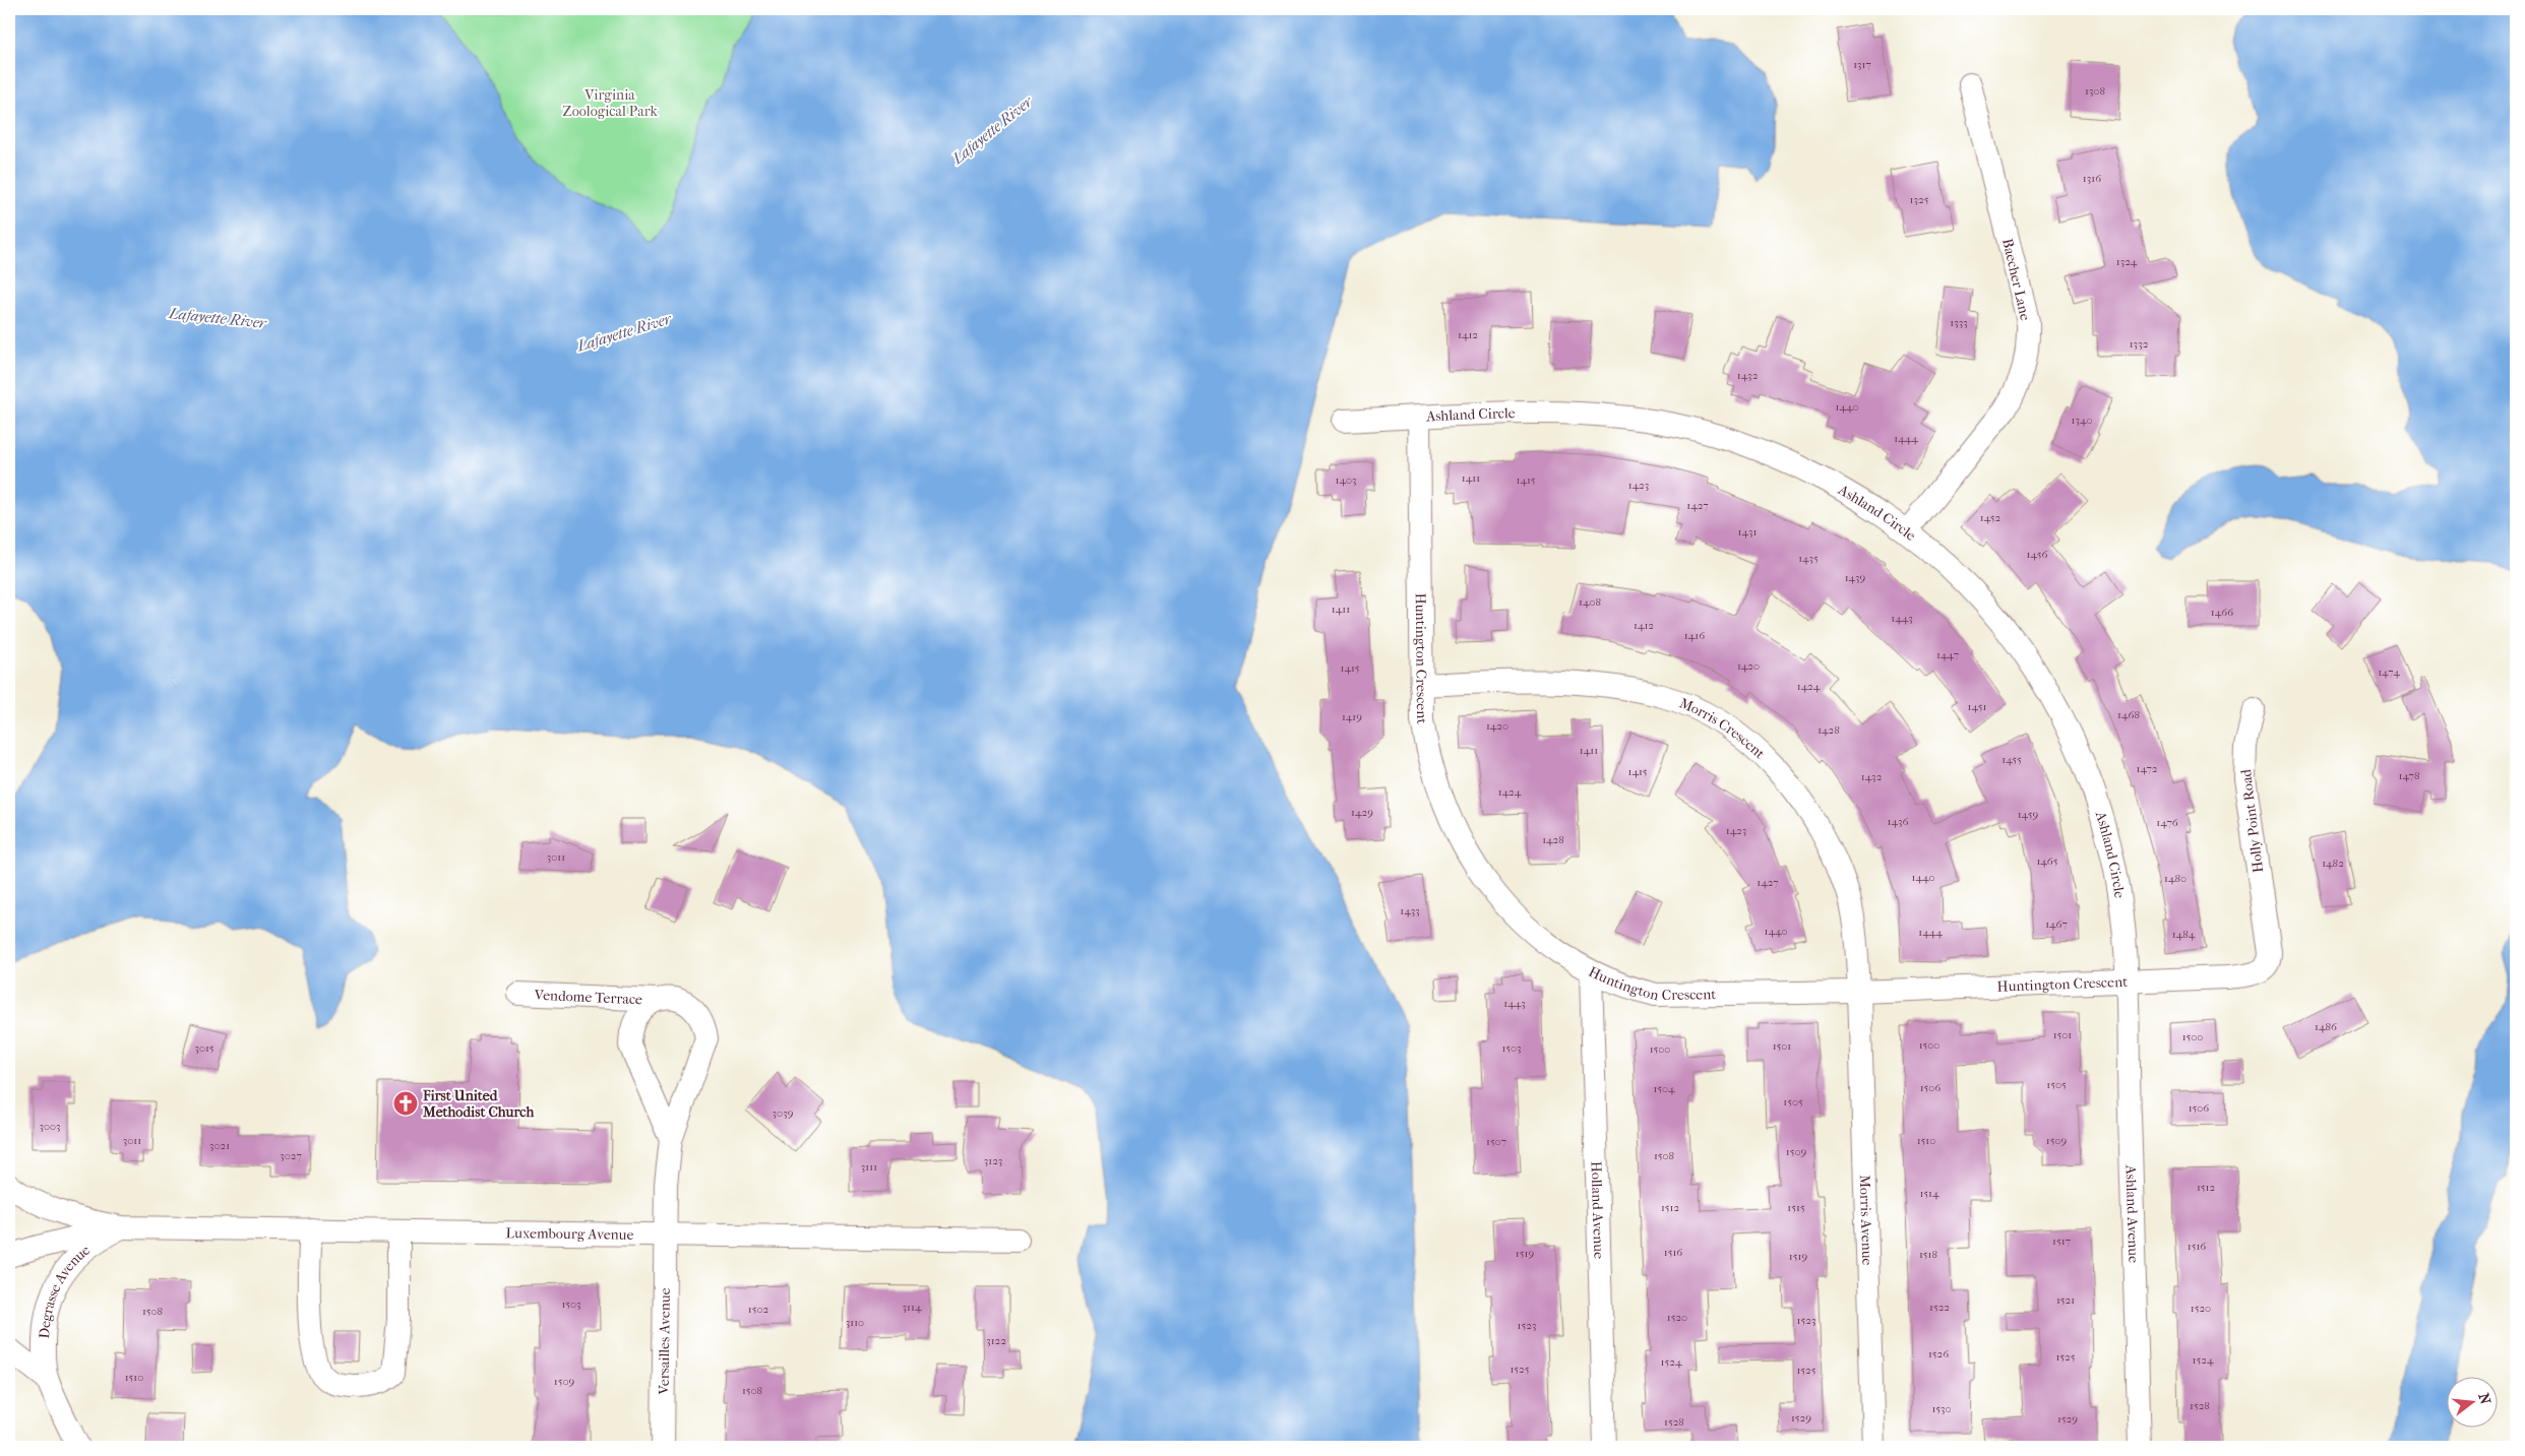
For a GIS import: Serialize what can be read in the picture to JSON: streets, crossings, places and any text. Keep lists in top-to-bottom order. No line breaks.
{"streets":{"street":["Baecher Lane","Ashland Circle","Huntington Crescent","Morris Crescent","Holly Point Road","Vendome Terrace","Holland Avenue","Ashland Avenue","Morris Avenue","Luxembourg Avenue","Degrasse Avenue","Versailles Avenue"]},"crossings":[["Baecher Lane","Ashland Circle"],["Ashland Circle","Huntington Crescent"],["Ashland Circle","Ashland Avenue"],["Huntington Crescent","Morris Crescent"],["Huntington Crescent","Holly Point Road"],["Huntington Crescent","Holland Avenue"],["Huntington Crescent","Ashland Avenue"],["Huntington Crescent","Morris Avenue"],["Morris Crescent","Morris Avenue"],["Vendome Terrace","Versailles Avenue"],["Luxembourg Avenue","Degrasse Avenue"],["Luxembourg Avenue","Versailles Avenue"]],"water":["Lafayette River"],"parks":["Virginia Zoological Park"],"places":{"church":["First United Methodist Church"]},"house_numbers":["1317","1308","1316","1325","1324","1333","1412","1332","1432","1440","1340","1444","1411","1403","1415","1423","1427","1452","1431","1456","1435","1439","1408","1411","1466","1443","1412","1416","1447","1420","1415","1474","1424","1451","1468","1419","1420","1428","1411","1455","1472","1415","1478","1432","1424","1429","1459","1436","1476","1423","1428","3011","1465","1482","1440","1480","1427","1433","1467","1440","1444","1484","1443","1486","1501","1500","1500","1501","3015","1503","1500","1505","1506","1504","1505","1506","3039","3003","3011","1510","1509","1507","3021","1509","3027","1508","3123","3111","1512","1514","1512","1515","1517","1516","1516","1519","1518","1519","1521","1503","3114","1522","1520","1502","1508","1520","1523","3110","1523","3122","1526","1525","1524","1524","1525","1525","1510","1509","1508","1528","1530","1529","1529","1528"],"north":"right"}
